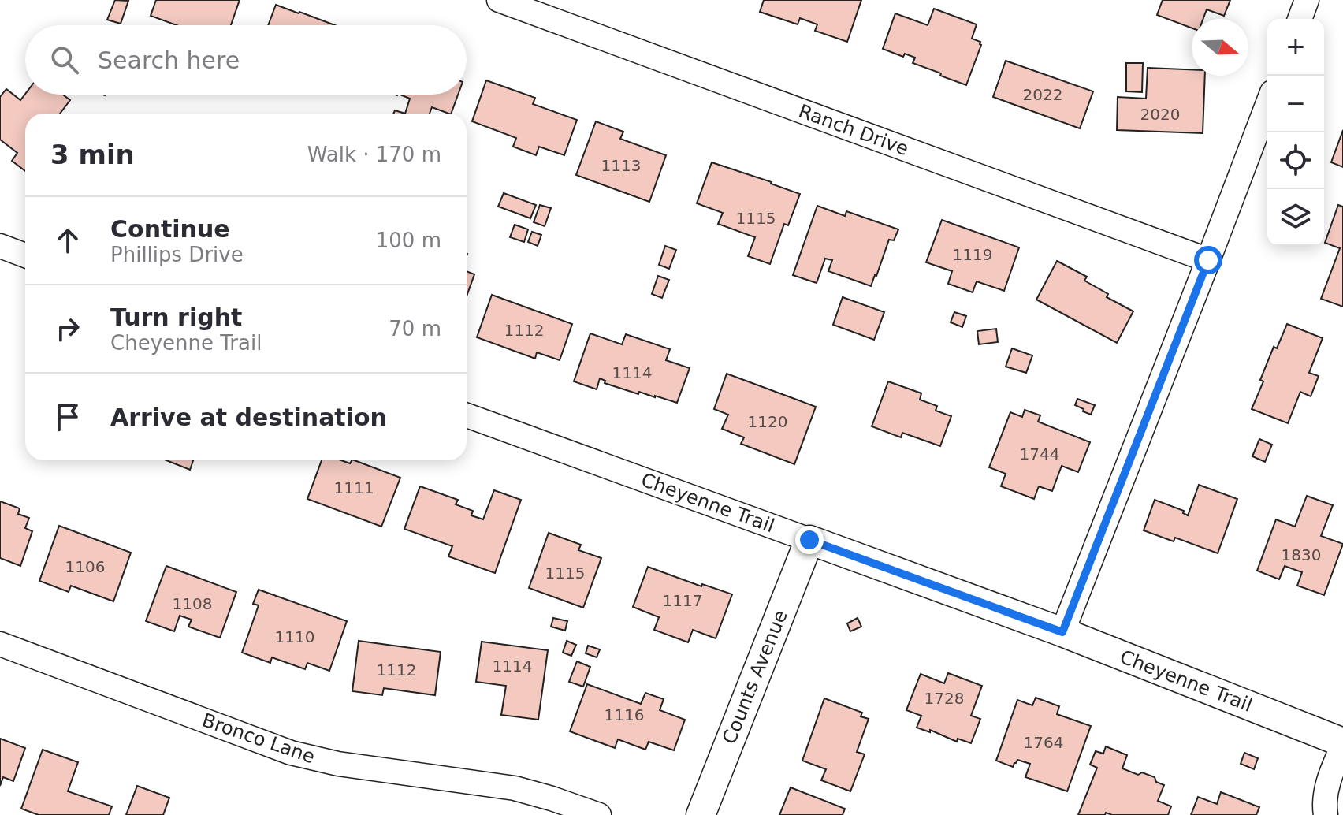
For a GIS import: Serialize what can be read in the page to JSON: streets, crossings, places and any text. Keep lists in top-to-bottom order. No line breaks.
{"streets":{"street":["Ranch Drive","Cheyenne Trail","Counts Avenue","Bronco Lane"]},"crossings":[["Cheyenne Trail","Counts Avenue"]],"house_numbers":["2022","2020","1113","1115","1119","1112","1114","1120","1744","1111","1830","1106","1115","1117","1108","1110","1114","1112","1728","1116","1764"],"north":"right","page":{"map_buttons":["+","−"],"search":"Search here","heading":["3 min","Walk · 170 m"],"list":[["Continue","Phillips Drive","100 m"],["Turn right","Cheyenne Trail","70 m"],"Arrive at destination"]}}
